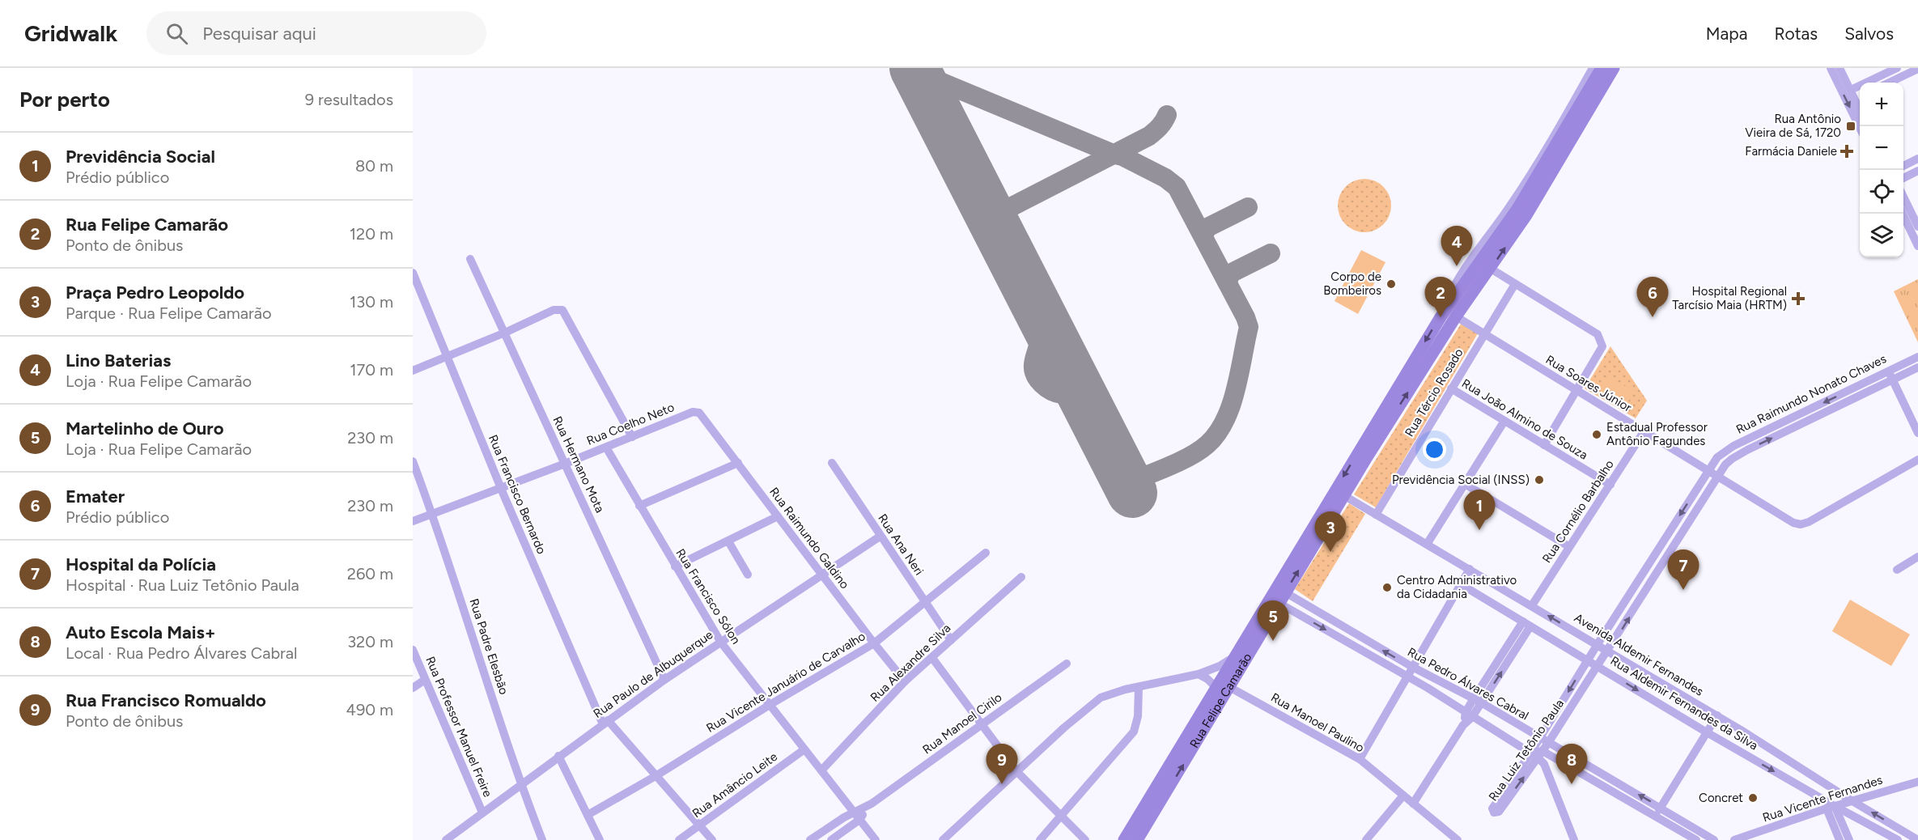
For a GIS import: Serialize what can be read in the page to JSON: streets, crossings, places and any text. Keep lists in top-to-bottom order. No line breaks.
{"streets":{"main road":["Rua Felipe Camarão"],"street":["Rua Soares Júnior","Rua Tércio Rosado","Rua Raimundo Nonato Chaves","Rua João Almino de Souza","Rua Coelho Neto","Rua Hermano Mota","Rua Francisco Bernardo","Rua Cornélio Barbalho","Rua Raimundo Galdino","Rua Ana Neri","Rua Francisco Sólon","Rua Padre Elesbão","Avenida Aldemir Fernandes","Rua Alexandre Silva","Rua Paulo de Albuquerque","Rua Vicente Januário de Carvalho","Rua Pedro Álvares Cabral","Rua Aldemir Fernandes da Silva","Rua Manoel Paulino","Rua Manoel Cirilo","Rua Professor Manuel Freire","Rua Luiz Tetônio Paula","Rua Amâncio Leite","Rua Vicente Fernandes"]},"crossings":[["Rua Soares Júnior","Rua Tércio Rosado"],["Rua Soares Júnior","Rua Cornélio Barbalho"],["Rua Soares Júnior","Rua Felipe Camarão"],["Rua Soares Júnior","Rua Luiz Tetônio Paula"],["Rua Tércio Rosado","Rua João Almino de Souza"],["Rua Tércio Rosado","Avenida Aldemir Fernandes"],["Rua Raimundo Nonato Chaves","Rua Luiz Tetônio Paula"],["Rua João Almino de Souza","Rua Cornélio Barbalho"],["Rua Coelho Neto","Rua Hermano Mota"],["Rua Coelho Neto","Rua Francisco Bernardo"],["Rua Coelho Neto","Rua Raimundo Galdino"],["Rua Coelho Neto","Rua Francisco Sólon"],["Rua Coelho Neto","Rua Padre Elesbão"],["Rua Hermano Mota","Rua Paulo de Albuquerque"],["Rua Francisco Bernardo","Rua Paulo de Albuquerque"],["Rua Francisco Bernardo","Rua Vicente Januário de Carvalho"],["Rua Francisco Bernardo","Rua Amâncio Leite"],["Rua Cornélio Barbalho","Avenida Aldemir Fernandes"],["Rua Raimundo Galdino","Rua Alexandre Silva"],["Rua Raimundo Galdino","Rua Paulo de Albuquerque"],["Rua Raimundo Galdino","Rua Vicente Januário de Carvalho"],["Rua Ana Neri","Rua Alexandre Silva"],["Rua Ana Neri","Rua Paulo de Albuquerque"],["Rua Ana Neri","Rua Vicente Januário de Carvalho"],["Rua Francisco Sólon","Rua Alexandre Silva"],["Rua Francisco Sólon","Rua Paulo de Albuquerque"],["Rua Francisco Sólon","Rua Vicente Januário de Carvalho"],["Rua Francisco Sólon","Rua Manoel Cirilo"],["Rua Francisco Sólon","Rua Amâncio Leite"],["Rua Padre Elesbão","Rua Paulo de Albuquerque"],["Avenida Aldemir Fernandes","Rua Felipe Camarão"],["Avenida Aldemir Fernandes","Rua Luiz Tetônio Paula"],["Avenida Aldemir Fernandes","Rua Vicente Fernandes"],["Rua Paulo de Albuquerque","Rua Professor Manuel Freire"],["Rua Pedro Álvares Cabral","Rua Felipe Camarão"],["Rua Pedro Álvares Cabral","Rua Luiz Tetônio Paula"],["Rua Felipe Camarão","Rua Manoel Paulino"],["Rua Aldemir Fernandes da Silva","Rua Luiz Tetônio Paula"],["Rua Aldemir Fernandes da Silva","Rua Vicente Fernandes"]],"one_way":["Rua Aldemir Fernandes da Silva"],"places":{"transit":["Rua Antônio Vieira de Sá, 1720"],"health":["Farmácia Daniele","Hospital Regional Tarcísio Maia (HRTM)"],"other":["Corpo de Bombeiros","Estadual Professor Antônio Fagundes","Previdência Social (INSS)","Centro Administrativo da Cidadania","Concret"]},"page":{"header":"Gridwalk","search":"Pesquisar aqui","nav":["Mapa","Rotas","Salvos"],"heading":["Por perto","9 resultados"],"map_buttons":["+","−"],"list":[{"mark":"1","name":"Previdência Social","note":"Prédio público","value":"80 m"},{"mark":"2","name":"Rua Felipe Camarão","note":"Ponto de ônibus","value":"120 m"},{"mark":"3","name":"Praça Pedro Leopoldo","note":"Parque · Rua Felipe Camarão","value":"130 m"},{"mark":"4","name":"Lino Baterias","note":"Loja · Rua Felipe Camarão","value":"170 m"},{"mark":"5","name":"Martelinho de Ouro","note":"Loja · Rua Felipe Camarão","value":"230 m"},{"mark":"6","name":"Emater","note":"Prédio público","value":"230 m"},{"mark":"7","name":"Hospital da Polícia","note":"Hospital · Rua Luiz Tetônio Paula","value":"260 m"},{"mark":"8","name":"Auto Escola Mais+","note":"Local · Rua Pedro Álvares Cabral","value":"320 m"},{"mark":"9","name":"Rua Francisco Romualdo","note":"Ponto de ônibus","value":"490 m"}],"pins":["4","2","6","1","3","7","5","8","9"]}}
